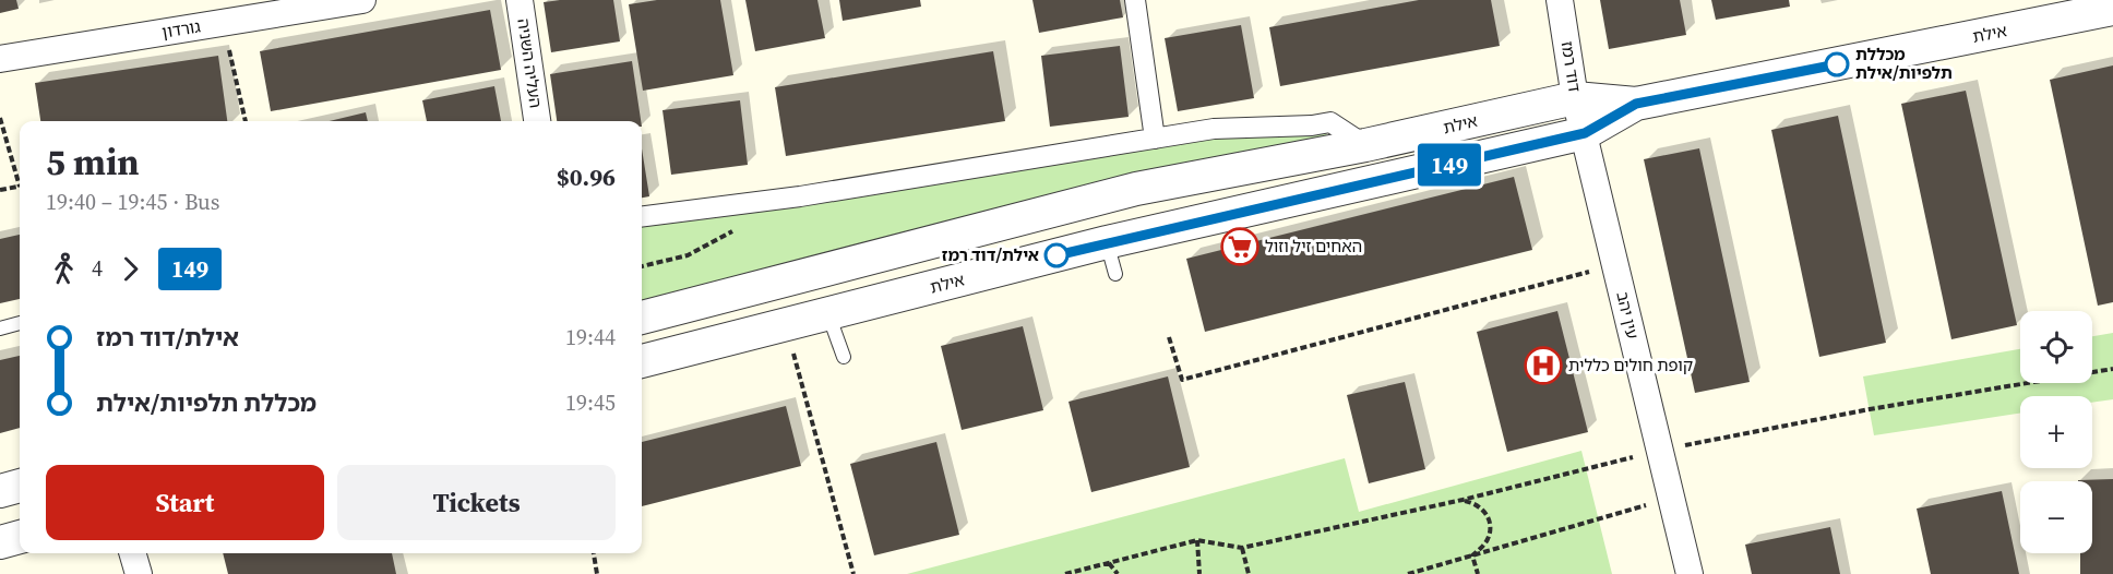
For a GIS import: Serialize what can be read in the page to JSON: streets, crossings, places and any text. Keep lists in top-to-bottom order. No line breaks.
{"streets":{"street":["גורדון","אילת","העליה השניה","דוד רמז","עין יהב"]},"crossings":[["אילת","דוד רמז"],["אילת","עין יהב"],["דוד רמז","עין יהב"]],"places":{"other":["מכללת תלפיות/אילת","אילת/דוד רמז"],"supermarket":["האחים זיל וזול"],"hospital":["קופת חולים כללית"]},"lines":["bus line 149"],"page":{"on_map":"149","heading":["5 min","19:40 – 19:45 · Bus","$0.96"],"legs":["4","149"],"list":[{"name":"אילת/דוד רמז","value":"19:44"},{"name":"מכללת תלפיות/אילת","value":"19:45"}],"map_buttons":["+","−"],"buttons":["Start","Tickets"]}}
